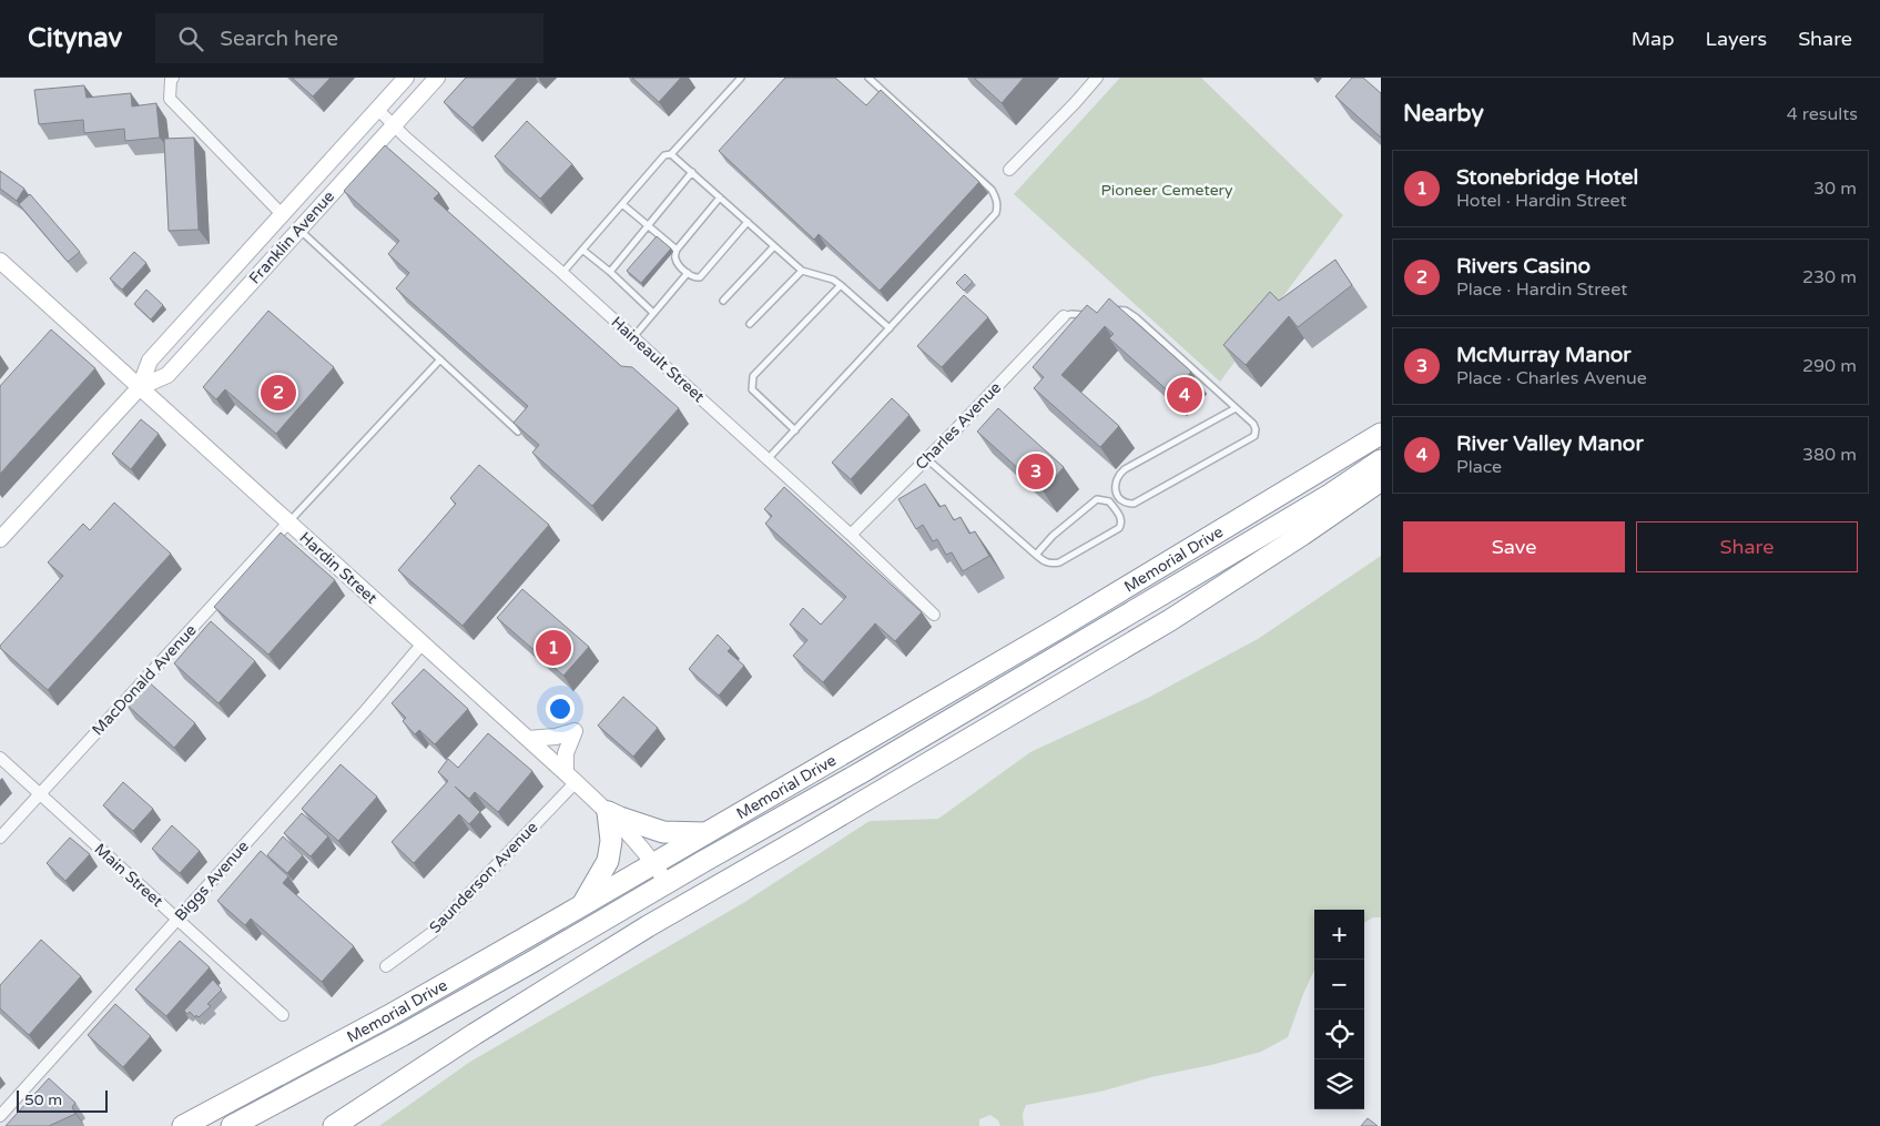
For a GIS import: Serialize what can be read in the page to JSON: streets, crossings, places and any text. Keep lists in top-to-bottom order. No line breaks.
{"streets":{"highway":["Memorial Drive"],"main road":["Franklin Avenue","Hardin Street"],"street":["Haineault Street","Charles Avenue","MacDonald Avenue","Main Street","Saunderson Avenue","Biggs Avenue"]},"crossings":[["Franklin Avenue","Haineault Street"],["Franklin Avenue","Hardin Street"],["Haineault Street","Charles Avenue"],["Memorial Drive","Hardin Street"],["Hardin Street","MacDonald Avenue"],["Hardin Street","Saunderson Avenue"],["Hardin Street","Biggs Avenue"],["MacDonald Avenue","Main Street"],["Main Street","Biggs Avenue"]],"parks":["Pioneer Cemetery"],"scale_bar":"50 m","page":{"header":"Citynav","search":"Search here","nav":["Map","Layers","Share"],"heading":["Nearby","4 results"],"list":[{"mark":"1","name":"Stonebridge Hotel","note":"Hotel · Hardin Street","value":"30 m"},{"mark":"2","name":"Rivers Casino","note":"Place · Hardin Street","value":"230 m"},{"mark":"3","name":"McMurray Manor","note":"Place · Charles Avenue","value":"290 m"},{"mark":"4","name":"River Valley Manor","note":"Place","value":"380 m"}],"pins":["2","4","3","1"],"buttons":["Save","Share"],"map_buttons":["+","−"],"scale":"50 m"}}
